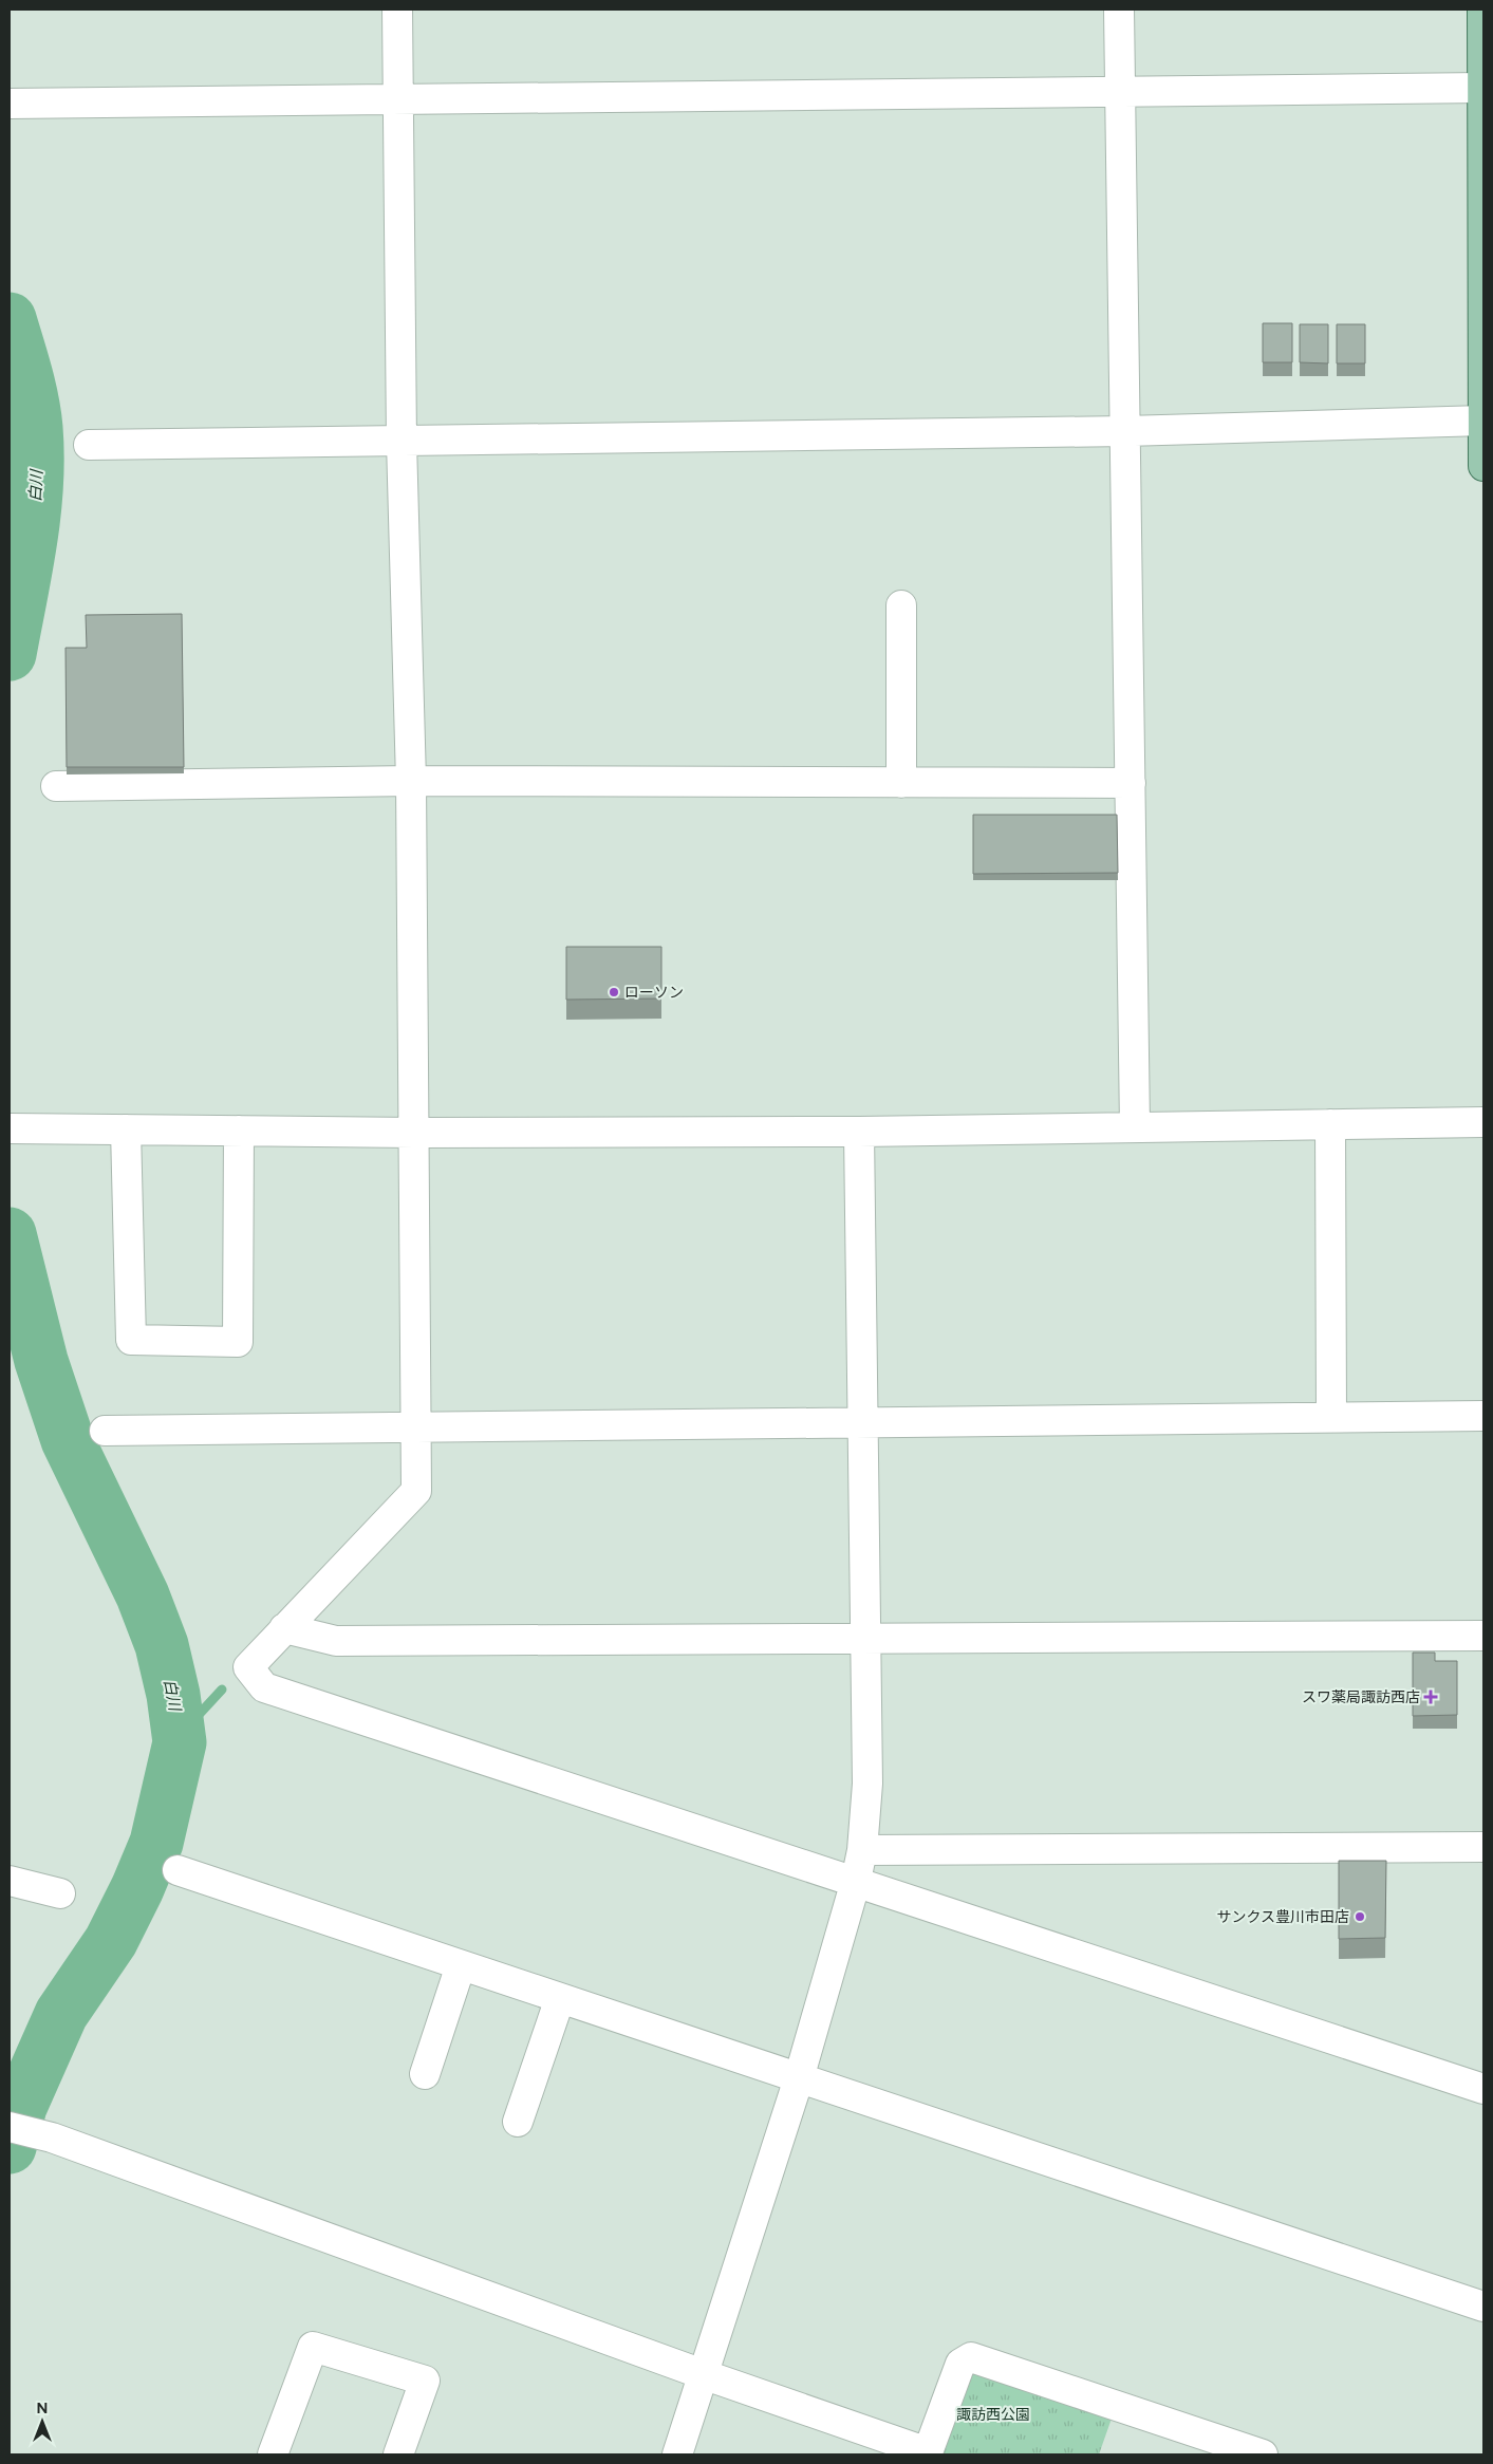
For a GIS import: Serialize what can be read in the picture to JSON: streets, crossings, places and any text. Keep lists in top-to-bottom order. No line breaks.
{"water":["白川"],"parks":["諏訪西公園"],"places":{"other":["ローソン","サンクス豊川市田店"],"health":["スワ薬局諏訪西店"]},"north":"top"}
